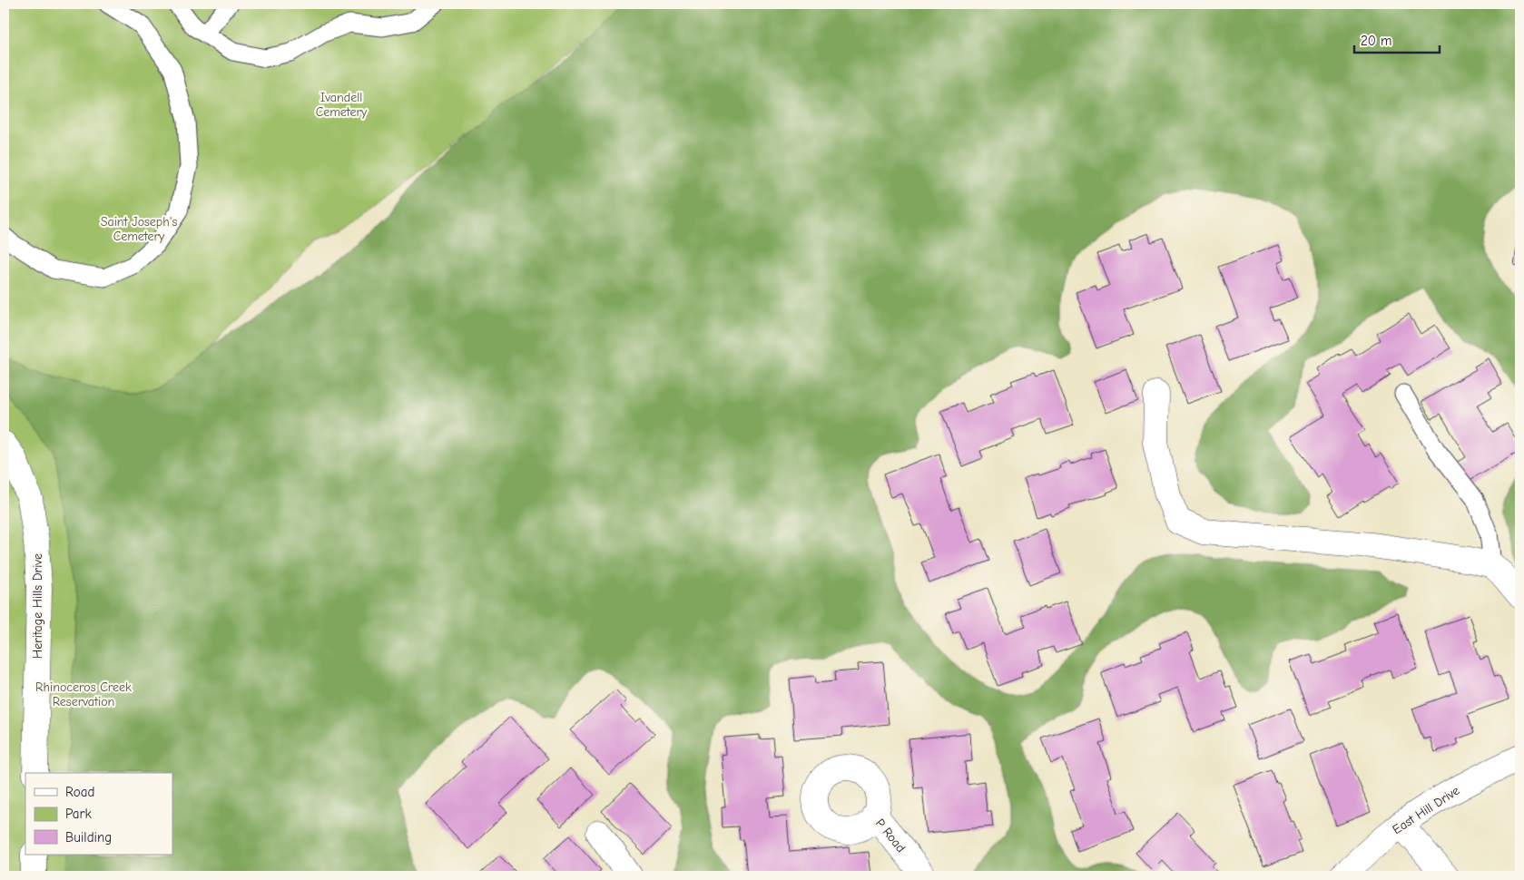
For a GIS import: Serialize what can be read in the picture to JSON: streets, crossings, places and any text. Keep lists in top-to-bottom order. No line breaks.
{"streets":{"street":["Heritage Hills Drive","East Hill Drive","P Road"]},"parks":["Ivandell Cemetery","Saint Joseph's Cemetery","Rhinoceros Creek Reservation"],"legend":["Road","Park","Building"],"scale_bar":"20 m"}
